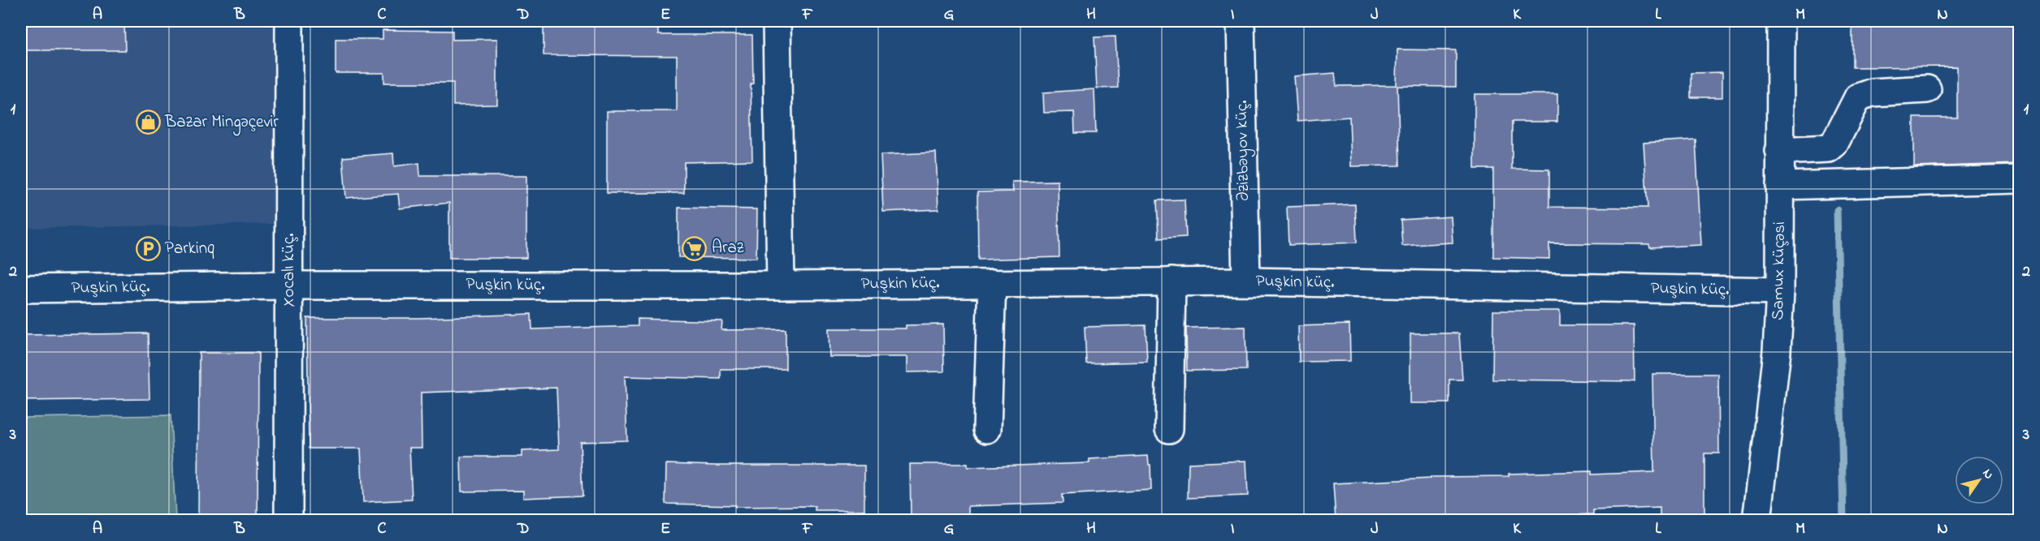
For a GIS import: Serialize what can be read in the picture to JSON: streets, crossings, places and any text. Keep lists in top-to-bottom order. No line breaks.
{"streets":{"street":["Əzizbəyov küç.","Xocalı küç.","Samux küçəsi","Puşkin küç."]},"crossings":[["Əzizbəyov küç.","Puşkin küç."],["Xocalı küç.","Puşkin küç."],["Samux küçəsi","Puşkin küç."]],"places":{"shop":["Bazar Mingəçevir"],"supermarket":["Araz"],"parking":["Parkinq"]},"north":"top right","grid":{"columns":["A","B","C","D","E","F","G","H","I","J","K","L","M","N"],"rows":["1","2","3"]}}
